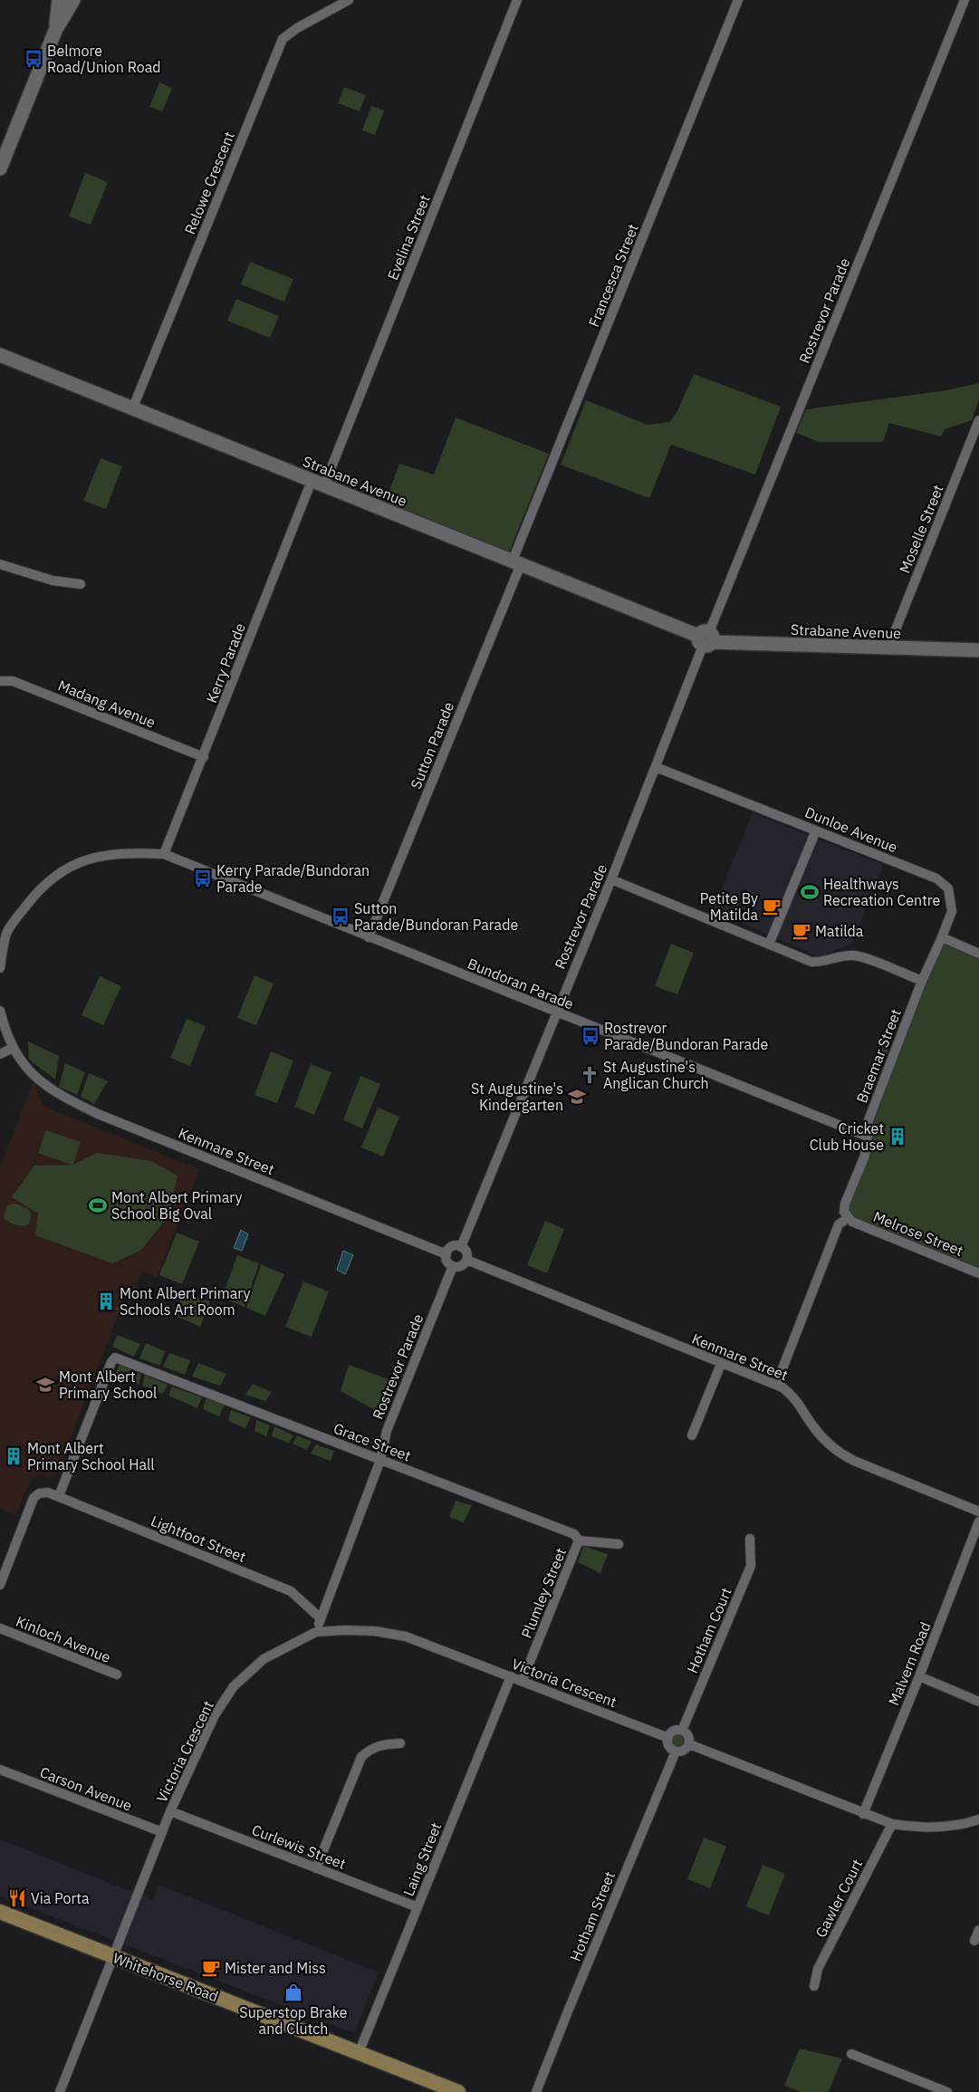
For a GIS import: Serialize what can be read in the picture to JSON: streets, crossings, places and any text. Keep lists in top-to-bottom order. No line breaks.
{"streets":{"main road":["Whitehorse Road"],"street":["Relowe Crescent","Evelina Street","Francesca Street","Rostrevor Parade","Strabane Avenue","Moselle Street","Kerry Parade","Madang Avenue","Sutton Parade","Dunloe Avenue","Bundoran Parade","Braemar Street","Kenmare Street","Melrose Street","Grace Street","Lightfoot Street","Plumley Street","Hotham Court","Kinloch Avenue","Malvern Road","Victoria Crescent","Carson Avenue","Curlewis Street","Laing Street","Gawler Court","Hotham Street"]},"crossings":[["Relowe Crescent","Strabane Avenue"],["Evelina Street","Strabane Avenue"],["Evelina Street","Kerry Parade"],["Francesca Street","Strabane Avenue"],["Francesca Street","Sutton Parade"],["Rostrevor Parade","Strabane Avenue"],["Rostrevor Parade","Dunloe Avenue"],["Rostrevor Parade","Bundoran Parade"],["Rostrevor Parade","Kenmare Street"],["Rostrevor Parade","Grace Street"],["Rostrevor Parade","Lightfoot Street"],["Rostrevor Parade","Victoria Crescent"],["Strabane Avenue","Moselle Street"],["Strabane Avenue","Kerry Parade"],["Strabane Avenue","Sutton Parade"],["Kerry Parade","Madang Avenue"],["Kerry Parade","Bundoran Parade"],["Sutton Parade","Bundoran Parade"],["Dunloe Avenue","Braemar Street"],["Bundoran Parade","Braemar Street"],["Braemar Street","Melrose Street"],["Grace Street","Lightfoot Street"],["Grace Street","Plumley Street"],["Plumley Street","Victoria Crescent"],["Hotham Court","Victoria Crescent"],["Hotham Court","Hotham Street"],["Victoria Crescent","Carson Avenue"],["Victoria Crescent","Curlewis Street"],["Victoria Crescent","Laing Street"],["Victoria Crescent","Hotham Street"],["Victoria Crescent","Whitehorse Road"],["Curlewis Street","Laing Street"],["Laing Street","Whitehorse Road"]],"places":{"bus stop":["Belmore Road/Union Road","Kerry Parade/Bundoran Parade","Sutton Parade/Bundoran Parade","Rostrevor Parade/Bundoran Parade"],"sports":["Healthways Recreation Centre","Mont Albert Primary School Big Oval"],"cafe":["Petite By Matilda","Matilda","Mister and Miss"],"church":["St Augustine's Anglican Church"],"school or university":["St Augustine's Kindergarten","Mont Albert Primary School"],"building":["Cricket Club House","Mont Albert Primary Schools Art Room","Mont Albert Primary School Hall"],"restaurant":["Via Porta"],"shop":["Superstop Brake and Clutch"]}}
